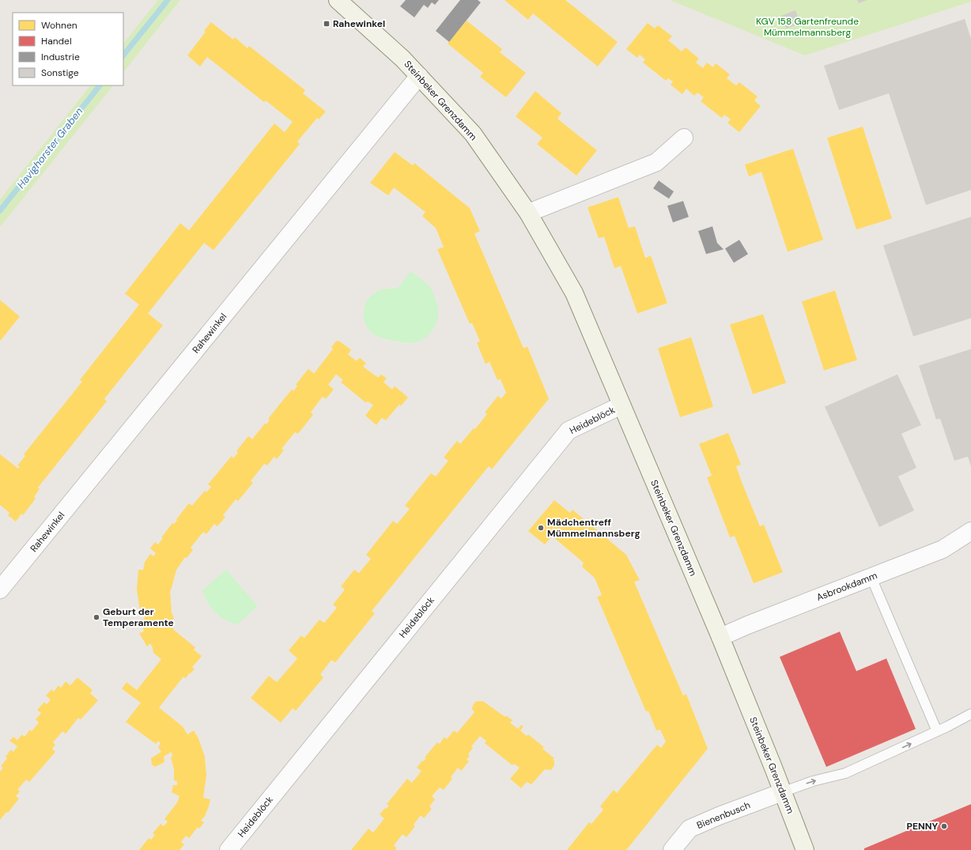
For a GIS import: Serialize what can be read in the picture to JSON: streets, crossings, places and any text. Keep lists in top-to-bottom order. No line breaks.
{"streets":{"street":["Steinbeker Grenzdamm","Rahewinkel","Heideblöck","Asbrookdamm","Bienenbusch"]},"crossings":[["Steinbeker Grenzdamm","Rahewinkel"],["Steinbeker Grenzdamm","Heideblöck"],["Steinbeker Grenzdamm","Asbrookdamm"],["Steinbeker Grenzdamm","Bienenbusch"]],"water":["Havighorster Graben"],"parks":["KGV 158 Gartenfreunde Mümmelmannsberg"],"places":{"transit":["Rahewinkel"],"other":["Mädchentreff Mümmelmannsberg","Geburt der Temperamente","PENNY"]},"legend":["Wohnen","Handel","Industrie","Sonstige"]}
